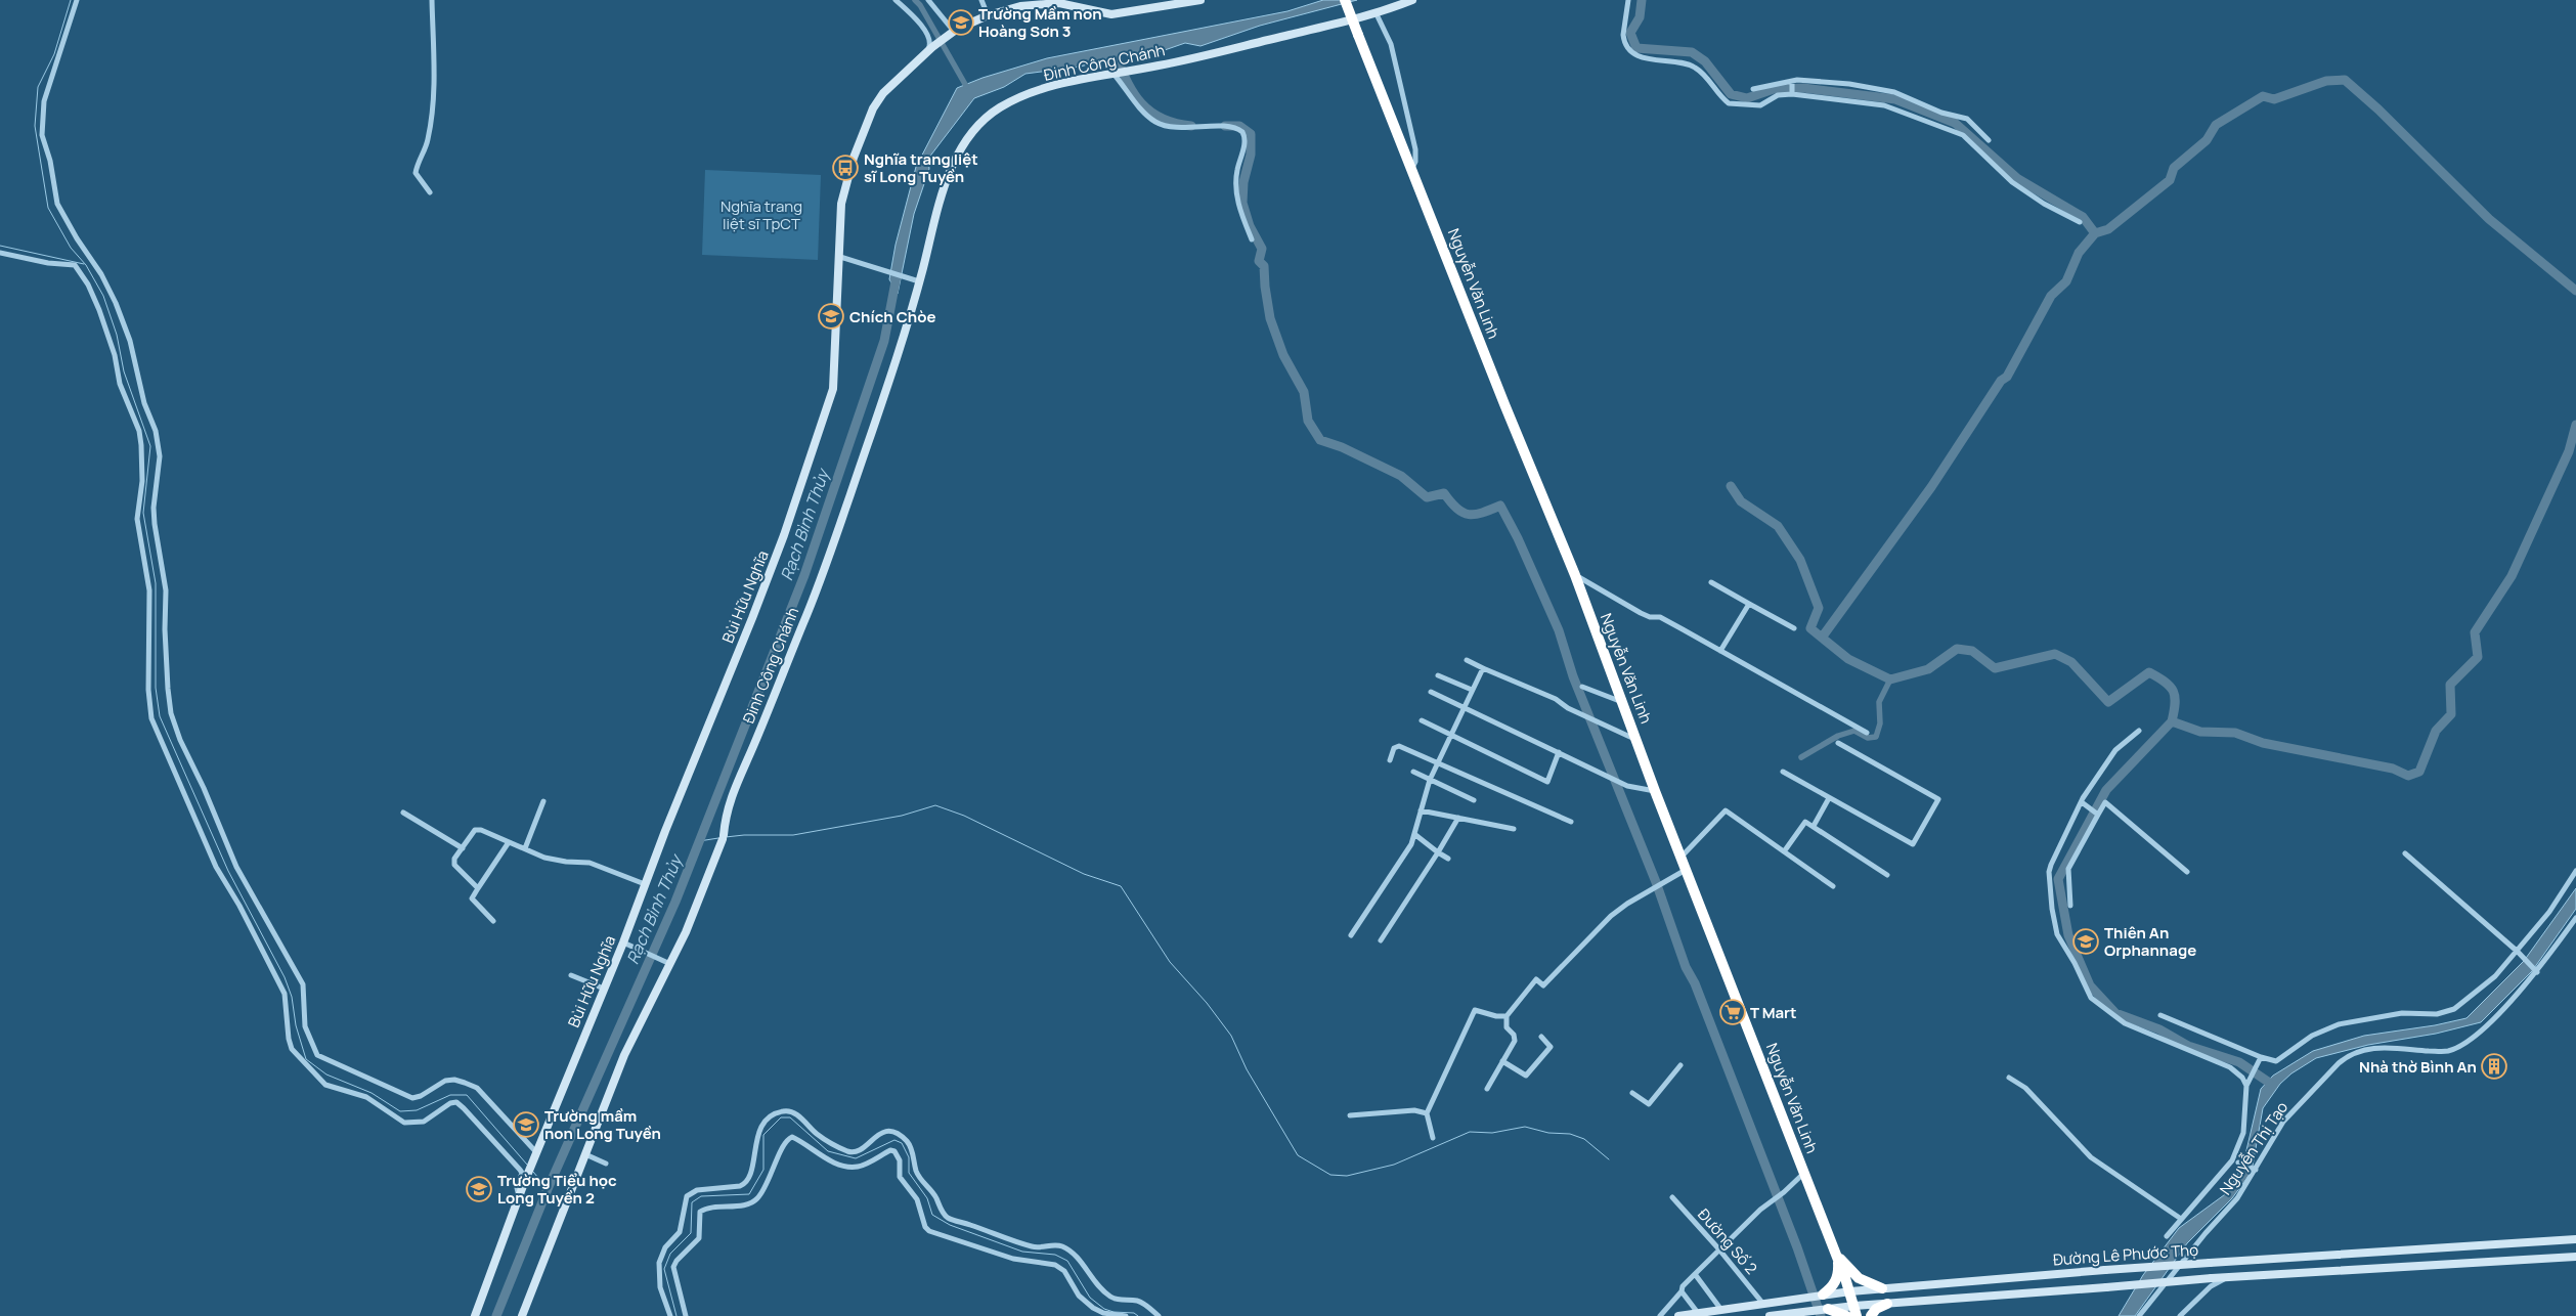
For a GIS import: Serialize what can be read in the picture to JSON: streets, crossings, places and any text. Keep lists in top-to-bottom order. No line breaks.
{"streets":{"highway":["Nguyễn Văn Linh"],"street":["Đinh Công Chánh","Bùi Hữu Nghĩa","Nguyễn Thị Tạo","Đường Số 2","Đường Lê Phước Thọ"]},"crossings":[["Nguyễn Văn Linh","Đường Lê Phước Thọ"],["Đường Số 2","Đường Lê Phước Thọ"]],"water":["Rạch Bình Thủy"],"parks":["Nghĩa trang liệt sĩ TpCT"],"places":{"school or university":["Trường Mầm non Hoàng Sơn 3","Chích Chòe","Thiên An Orphannage","Trường mầm non Long Tuyền","Trường Tiểu học Long Tuyền 2"],"bus stop":["Nghĩa trang liệt sĩ Long Tuyền"],"supermarket":["T Mart"],"building":["Nhà thờ Bình An"]}}
